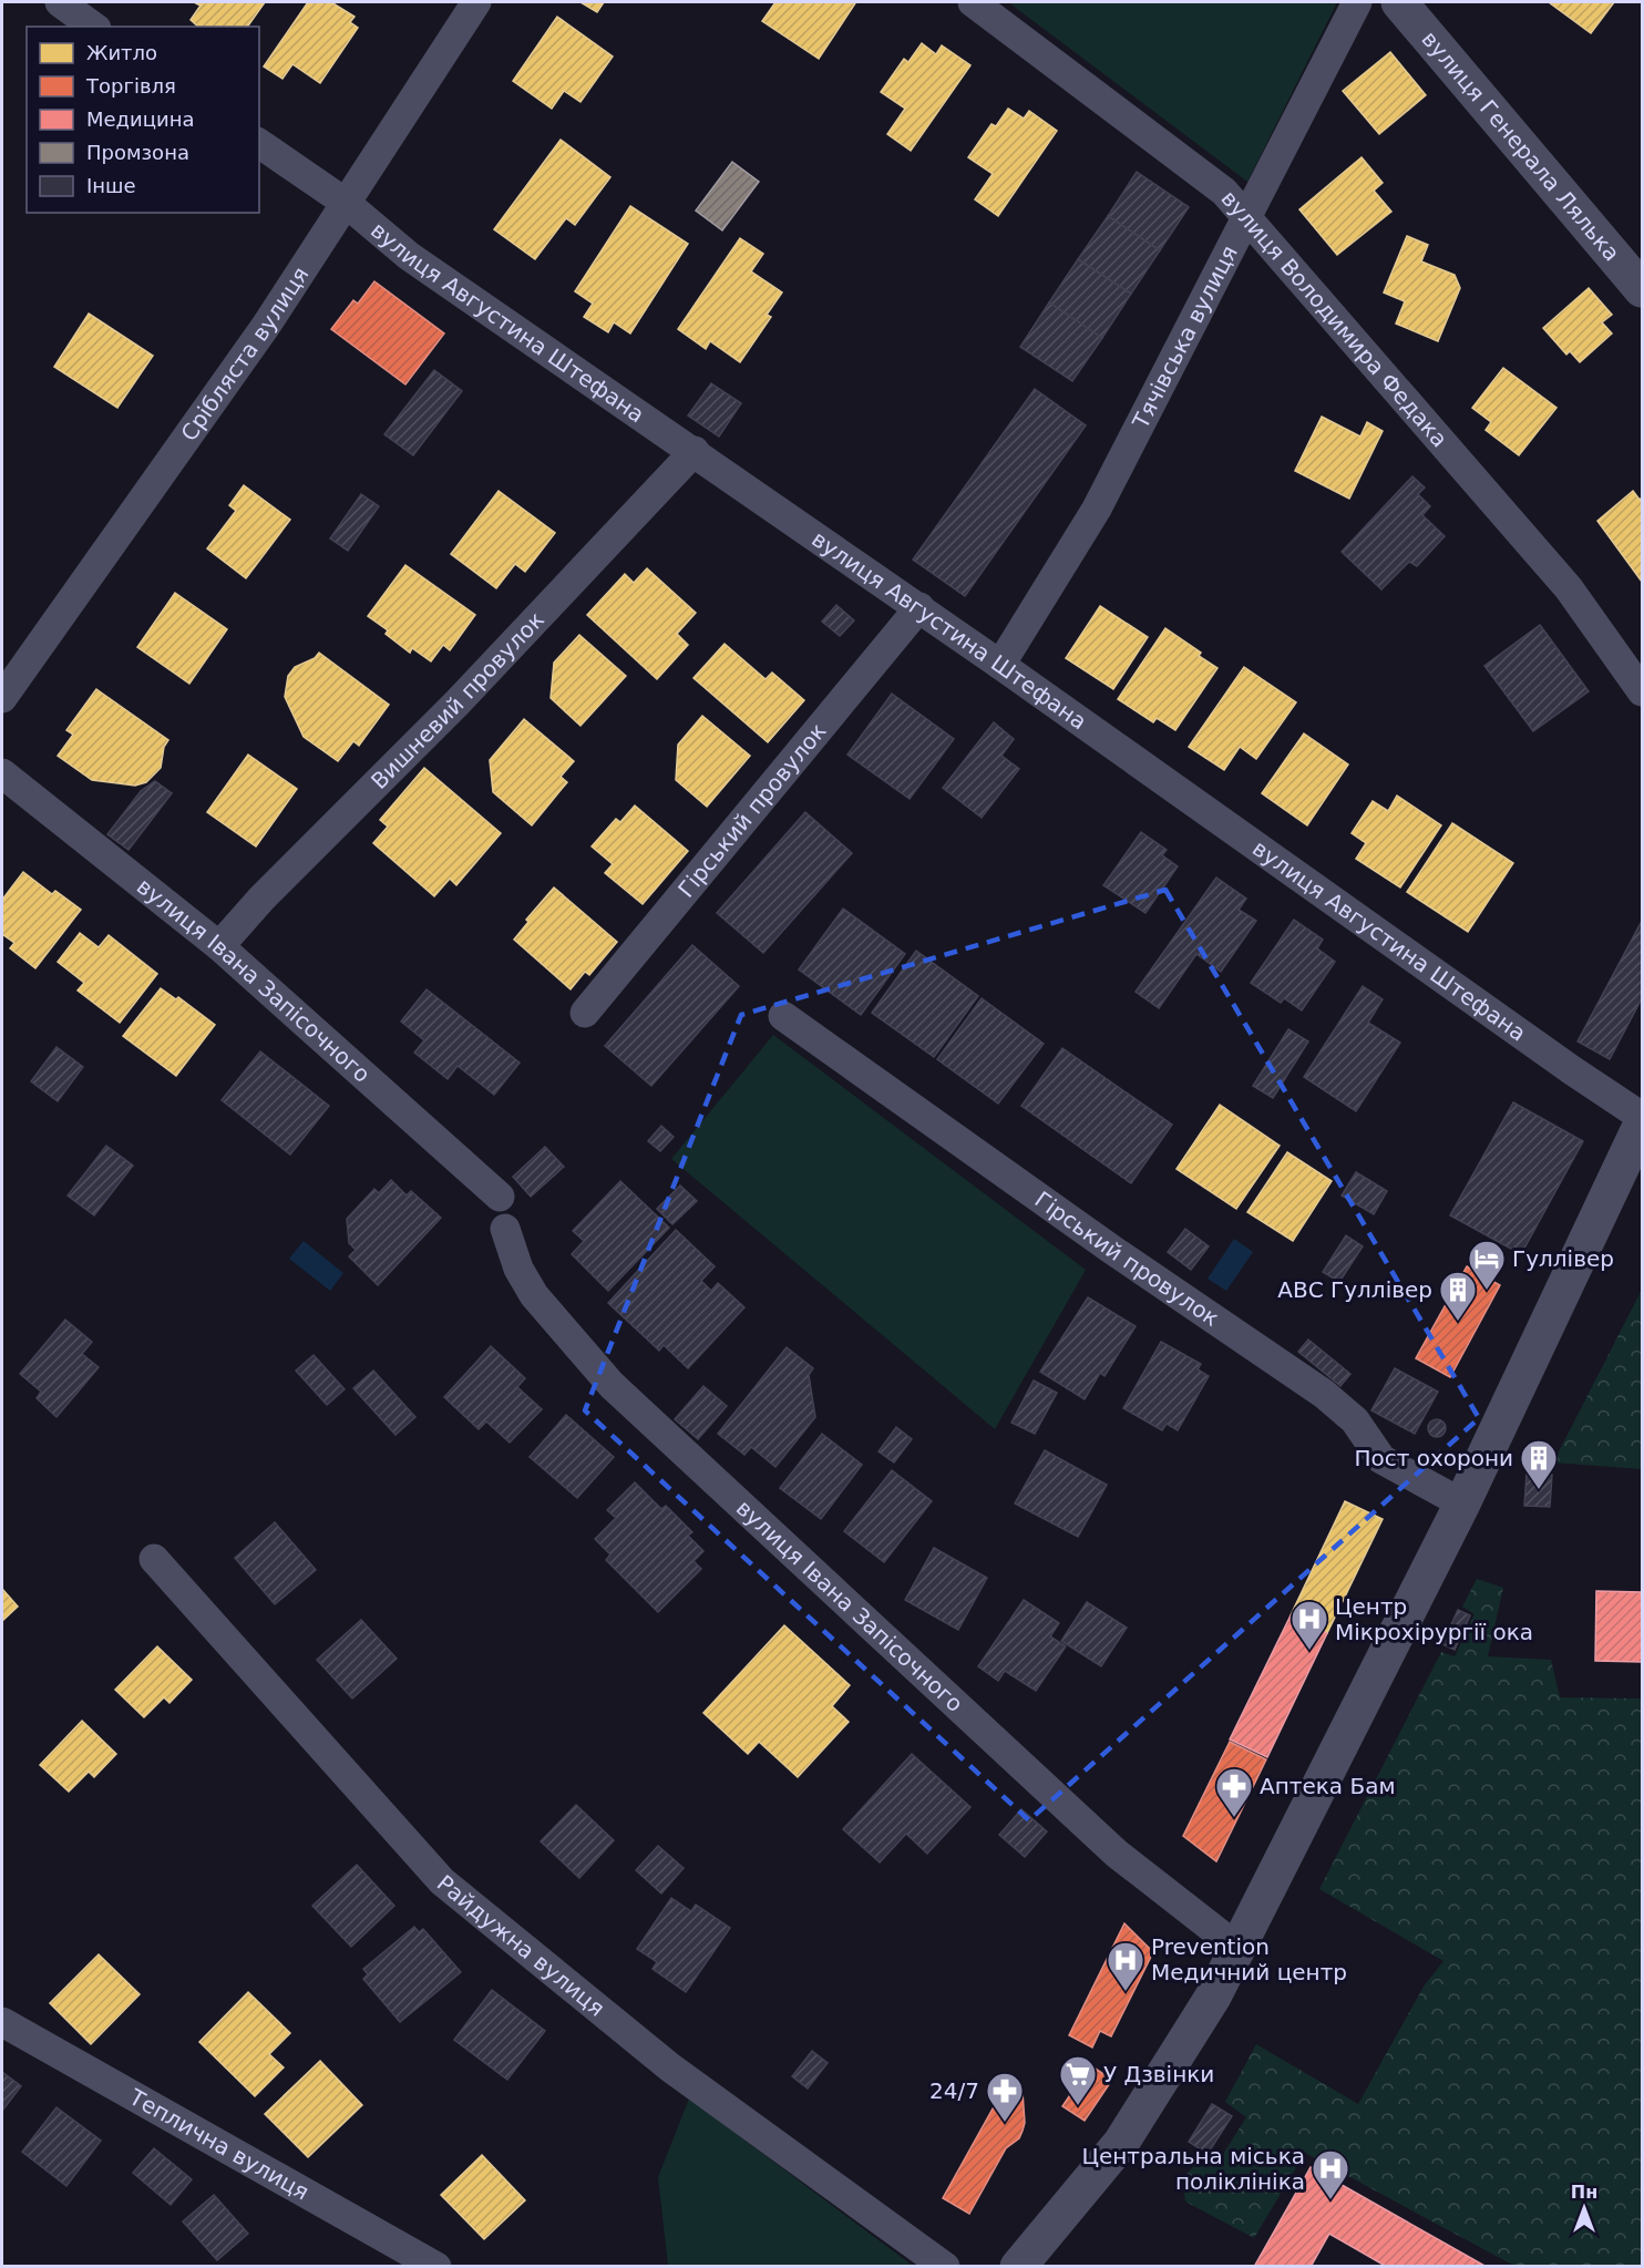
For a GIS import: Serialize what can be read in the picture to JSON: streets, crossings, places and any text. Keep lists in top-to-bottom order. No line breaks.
{"streets":{"street":["вулиця Генерала Лялька","вулиця Володимира Федака","вулиця Августина Штефана","Тячівська вулиця","Срібляста вулиця","Вишневий провулок","Гірський провулок","вулиця Івана Запісочного","Райдужна вулиця","Теплична вулиця"]},"crossings":[["вулиця Володимира Федака","Тячівська вулиця"],["вулиця Августина Штефана","Тячівська вулиця"],["вулиця Августина Штефана","Срібляста вулиця"],["вулиця Августина Штефана","Вишневий провулок"],["вулиця Августина Штефана","Гірський провулок"],["Вишневий провулок","вулиця Івана Запісочного"]],"places":{"hotel":["Гуллівер"],"building":["АВС Гуллівер","Пост охорони"],"hospital":["Центр Мікрохірургії ока","Prevention Медичний центр","Центральна міська поліклініка"],"pharmacy":["Аптека Бам","24/7"],"supermarket":["У Дзвінки"]},"legend":["Житло","Торгівля","Медицина","Промзона","Інше"],"north":"top"}
